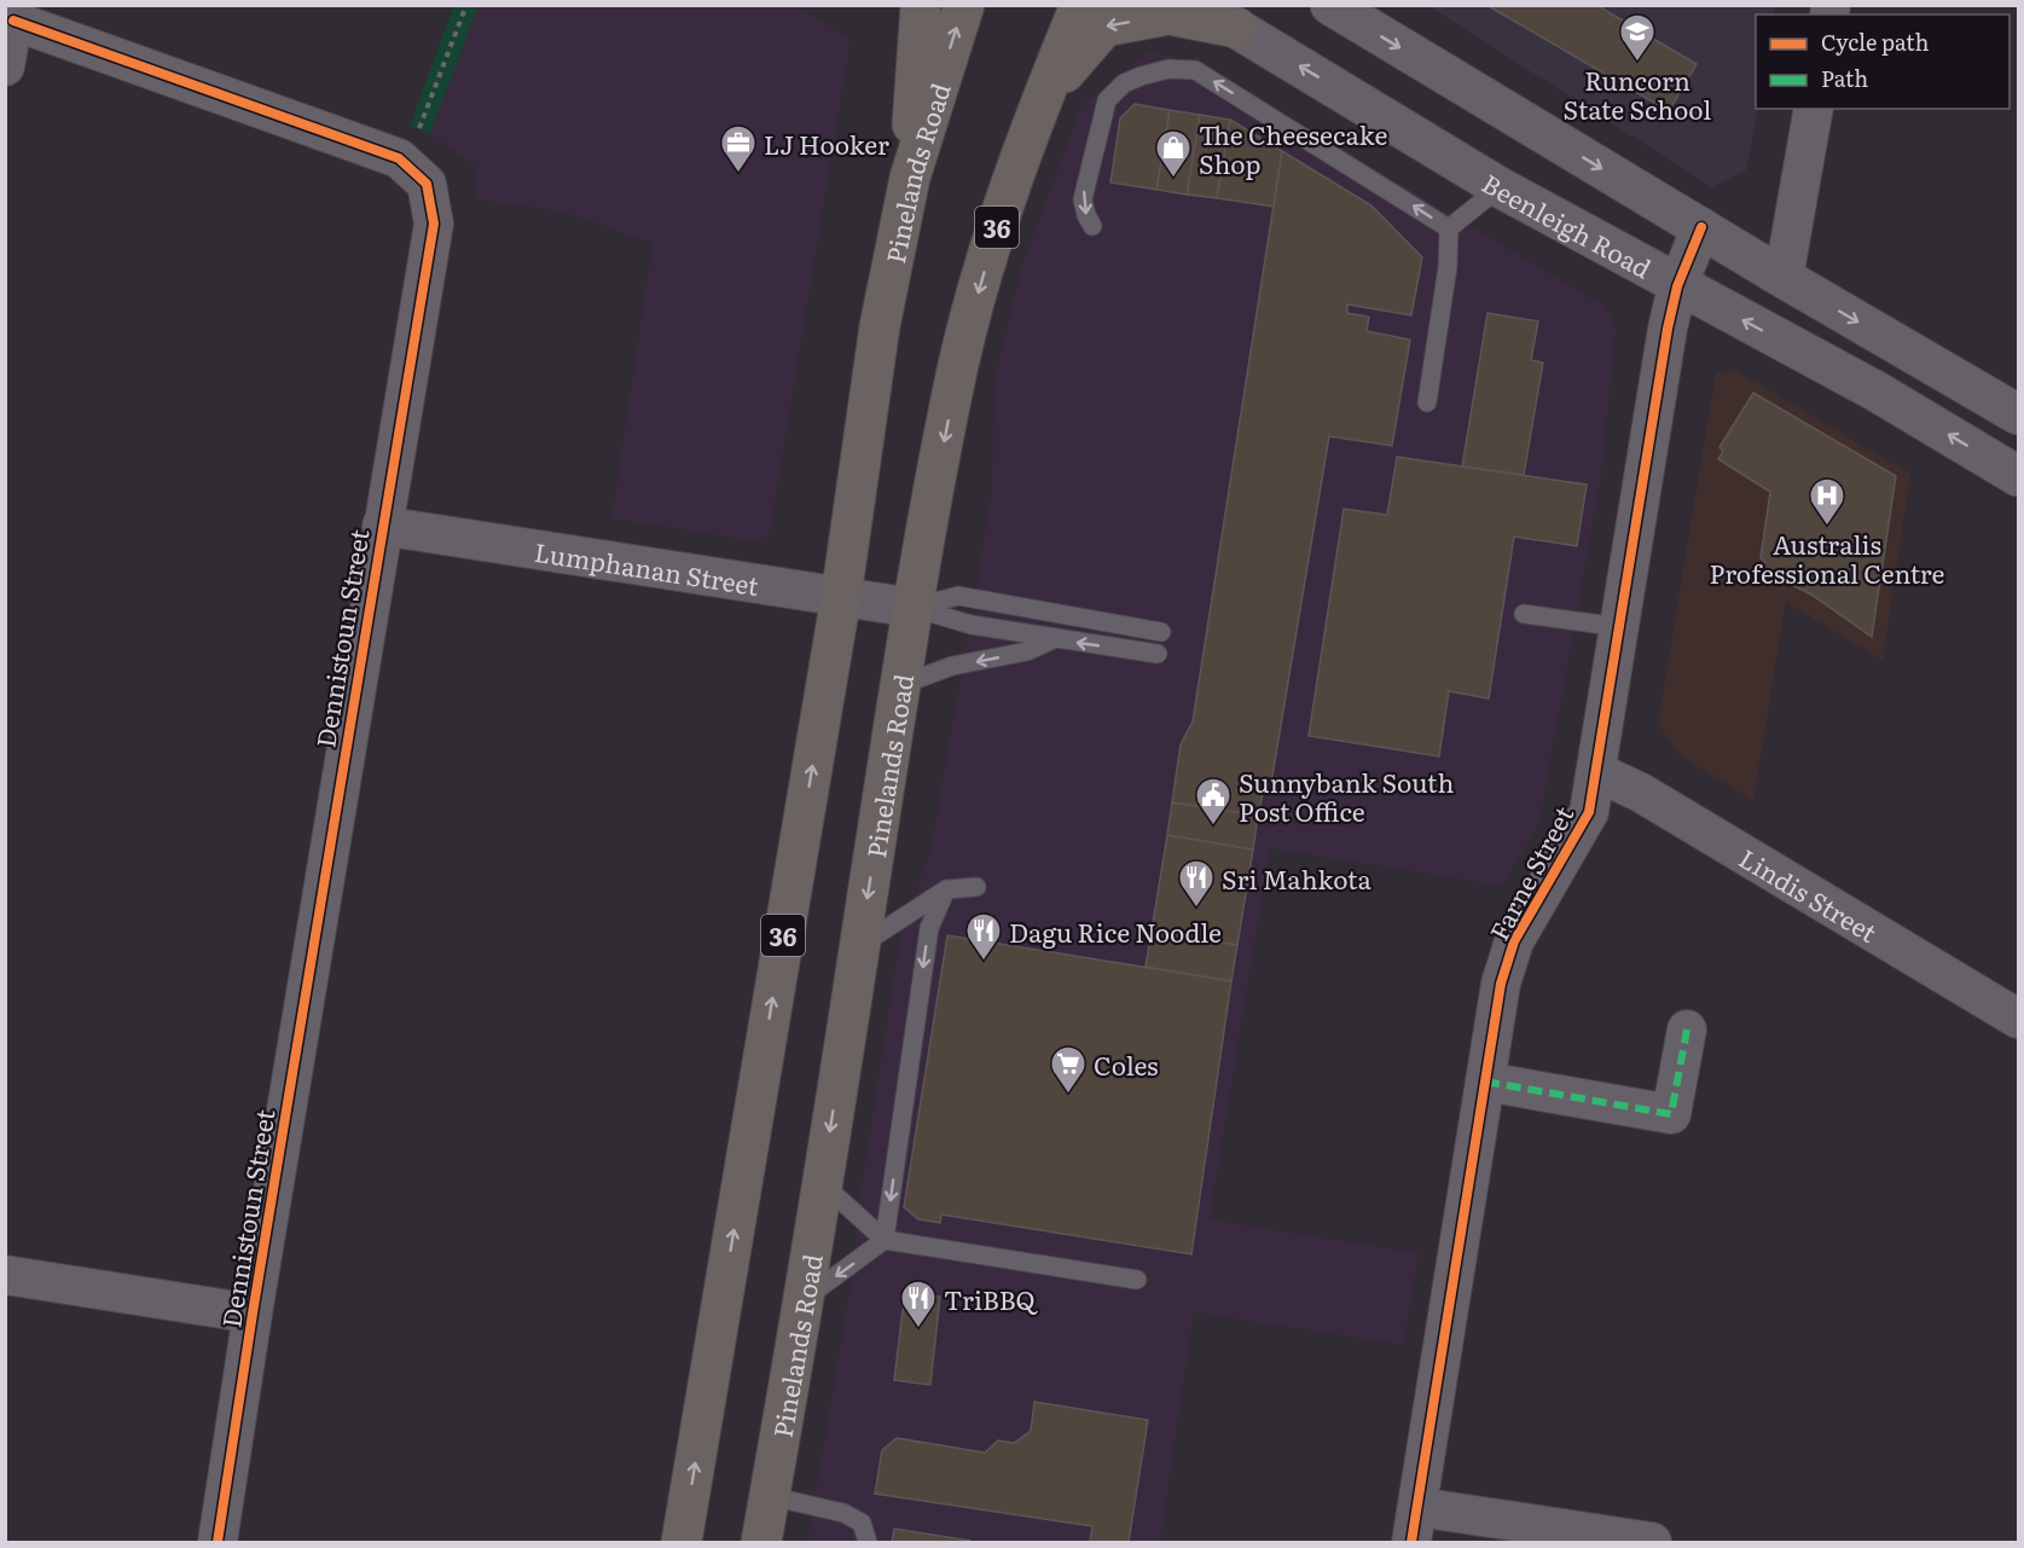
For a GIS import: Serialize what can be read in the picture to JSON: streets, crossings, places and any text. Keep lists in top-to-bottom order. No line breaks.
{"streets":{"main road":["Pinelands Road","Beenleigh Road","36"],"street":["Lumphanan Street","Dennistoun Street","Farne Street","Lindis Street"]},"crossings":[["Pinelands Road","Lumphanan Street"],["Beenleigh Road","Farne Street"],["Lumphanan Street","Dennistoun Street"],["Farne Street","Lindis Street"]],"places":{"school or university":["Runcorn State School"],"office":["LJ Hooker"],"shop":["The Cheesecake Shop"],"hospital":["Australis Professional Centre"],"public building":["Sunnybank South Post Office"],"restaurant":["Sri Mahkota","Dagu Rice Noodle","TriBBQ"],"supermarket":["Coles"]},"legend":["Cycle path","Path"]}
